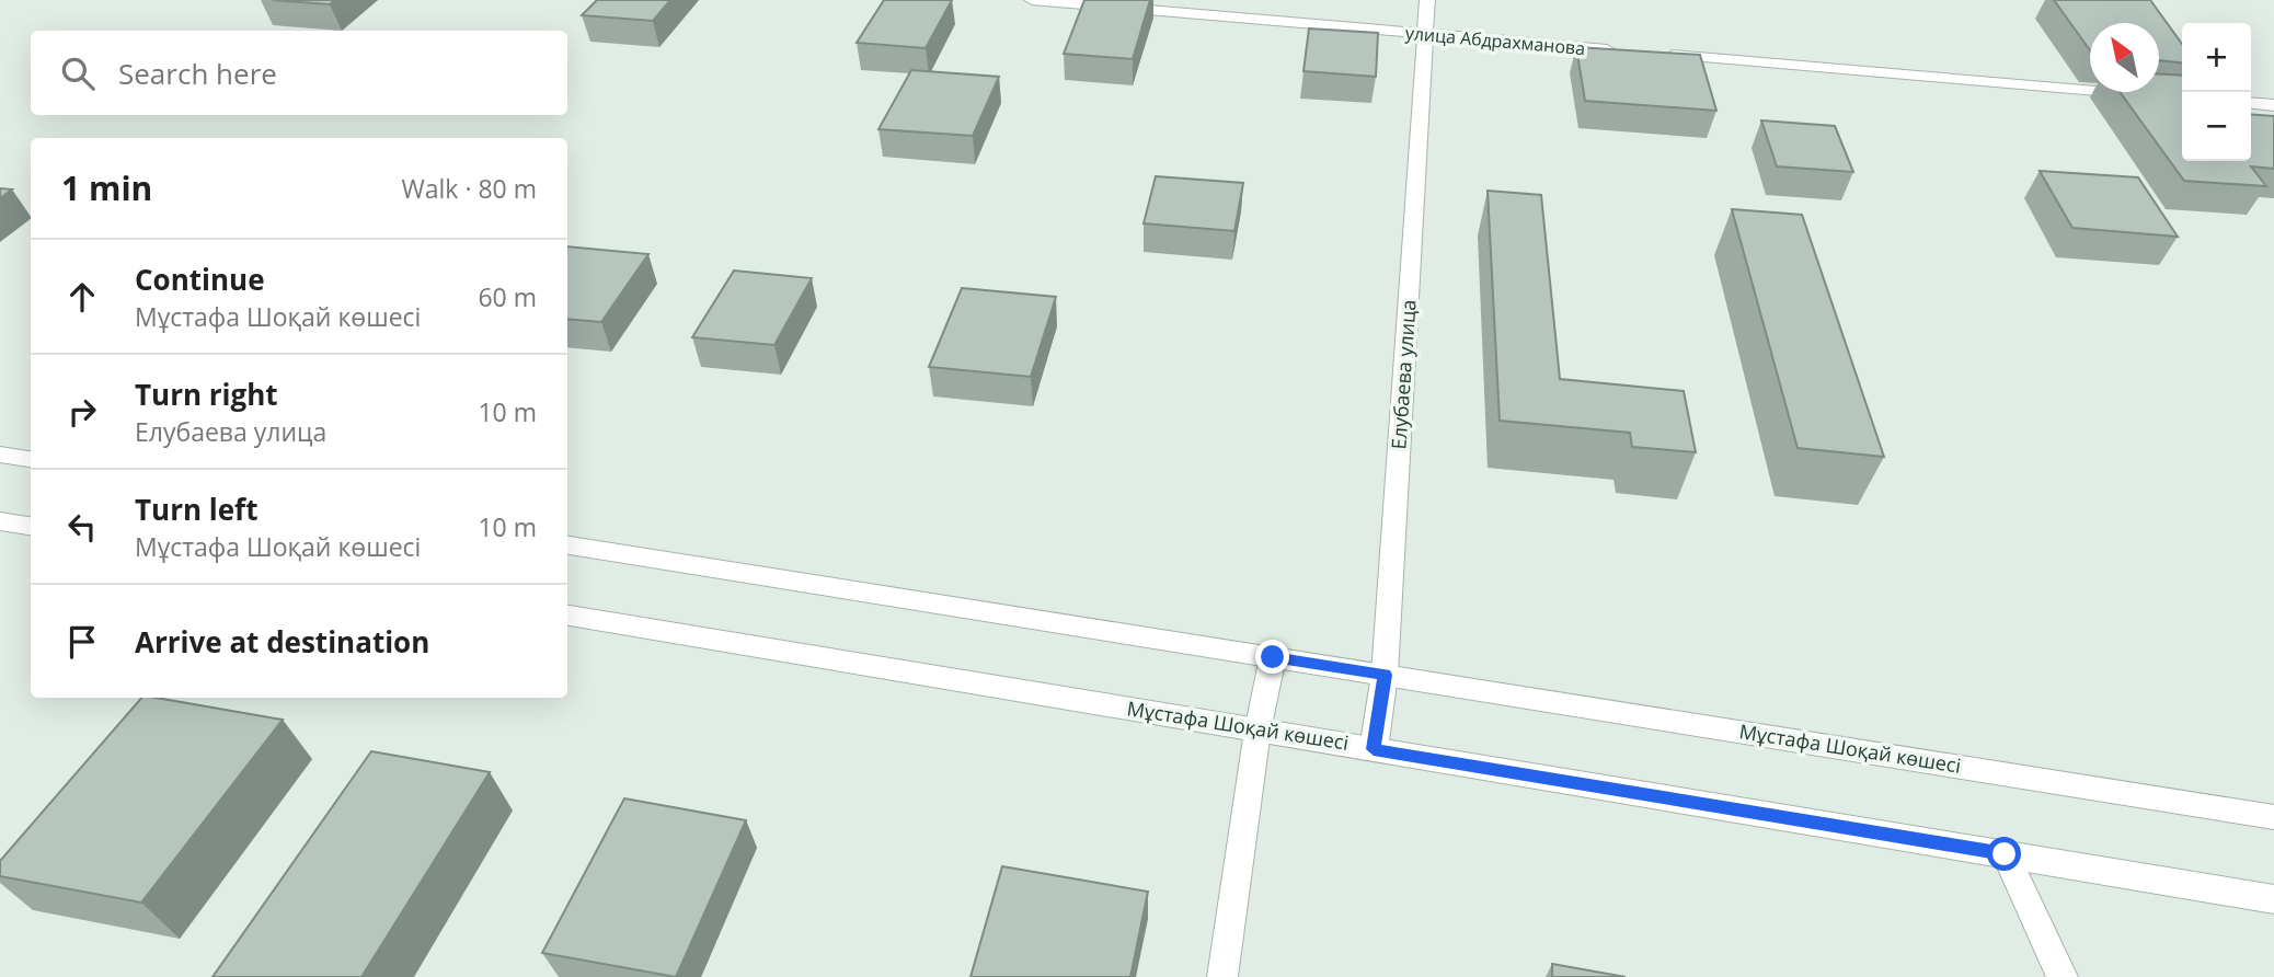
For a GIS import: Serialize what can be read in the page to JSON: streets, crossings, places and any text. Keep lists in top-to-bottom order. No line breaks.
{"streets":{"street":["улица Абдрахманова","Елубаева улица","Мұстафа Шоқай көшесі"]},"crossings":[["улица Абдрахманова","Елубаева улица"],["Елубаева улица","Мұстафа Шоқай көшесі"]],"north":"top left","page":{"map_buttons":["+","−"],"search":"Search here","heading":["1 min","Walk · 80 m"],"list":[["Continue","Мұстафа Шоқай көшесі","60 m"],["Turn right","Елубаева улица","10 m"],["Turn left","Мұстафа Шоқай көшесі","10 m"],"Arrive at destination"]}}
